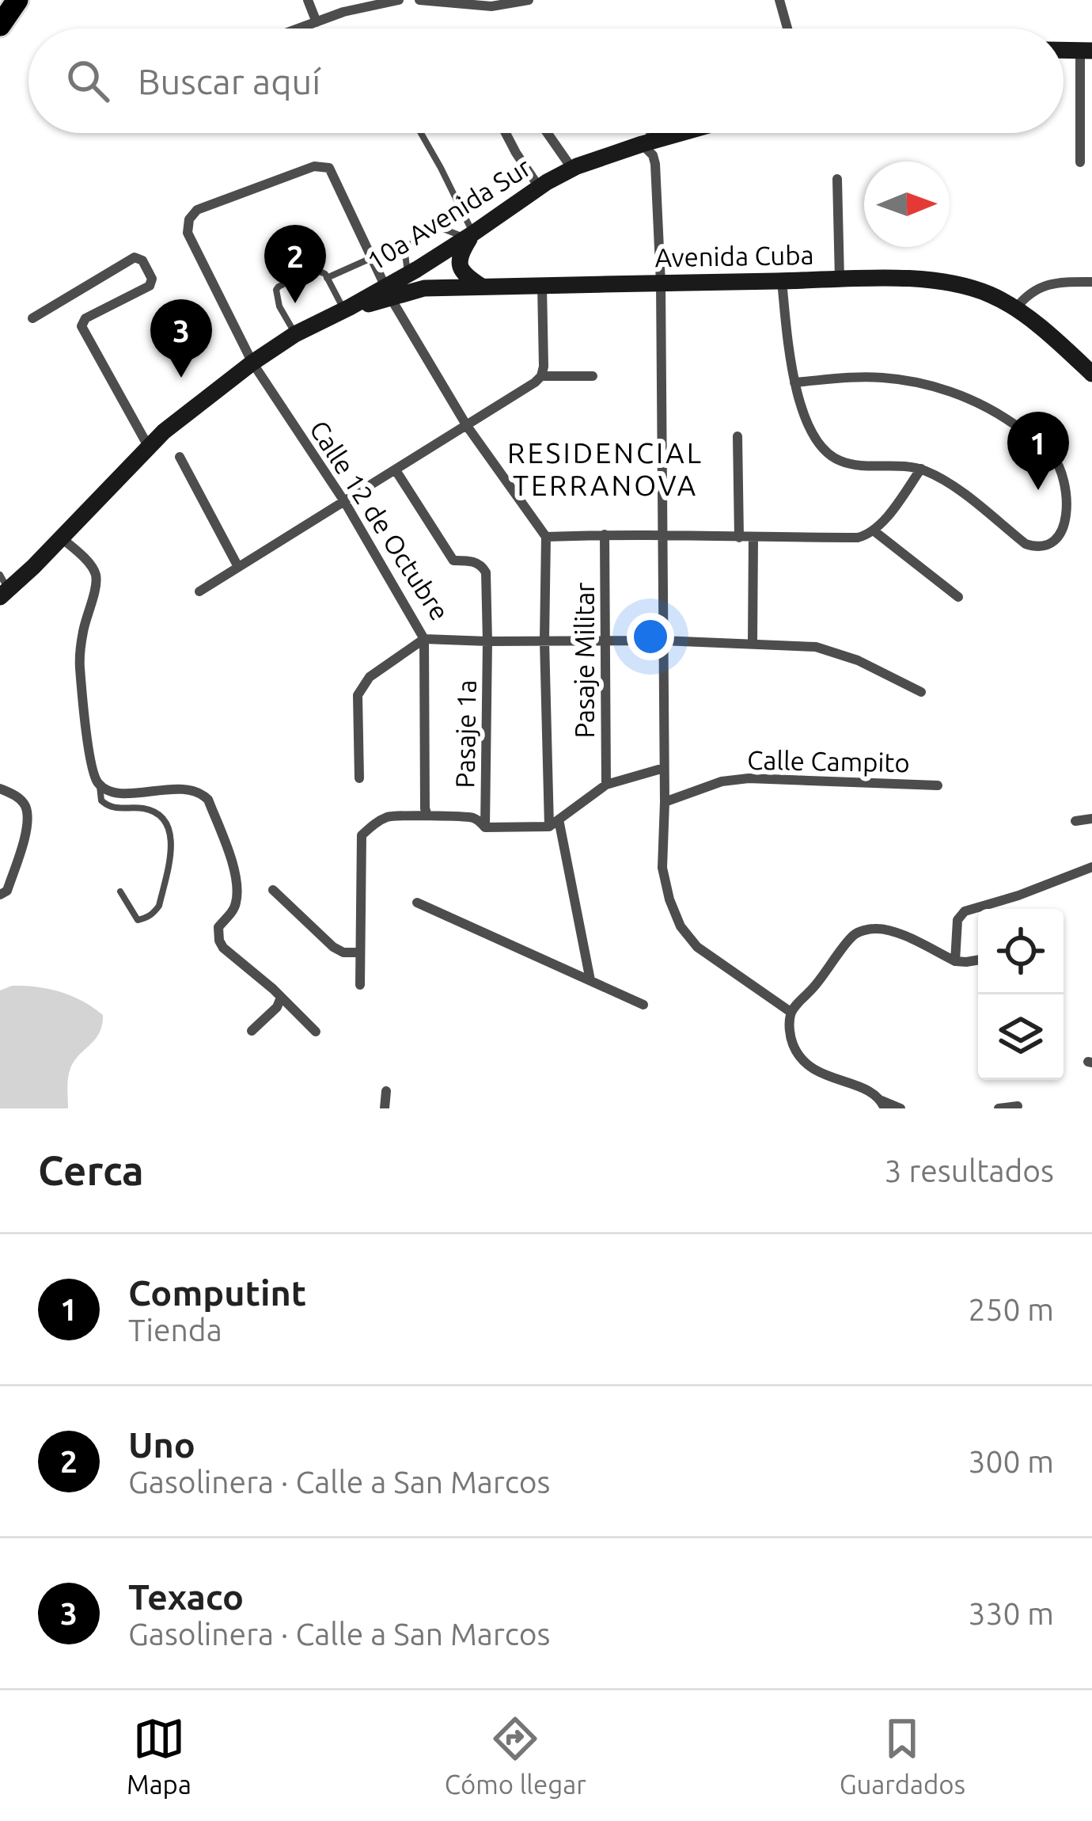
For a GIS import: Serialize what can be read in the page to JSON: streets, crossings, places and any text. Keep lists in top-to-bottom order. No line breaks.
{"streets":{"main road":["10a Avenida Sur","Avenida Cuba"],"street":["Calle 12 de Octubre","Pasaje Militar","Pasaje 1a","Calle Campito"]},"crossings":[["10a Avenida Sur","Avenida Cuba"],["Avenida Cuba","Calle 12 de Octubre"],["Calle 12 de Octubre","Pasaje Militar"],["Calle 12 de Octubre","Pasaje 1a"]],"districts":["RESIDENCIAL TERRANOVA"],"north":"right","page":{"search":"Buscar aquí","pins":["2","3","1"],"heading":["Cerca","3 resultados"],"list":[{"mark":"1","name":"Computint","note":"Tienda","value":"250 m"},{"mark":"2","name":"Uno","note":"Gasolinera · Calle a San Marcos","value":"300 m"},{"mark":"3","name":"Texaco","note":"Gasolinera · Calle a San Marcos","value":"330 m"}],"nav":["Mapa","Cómo llegar","Guardados"]}}
